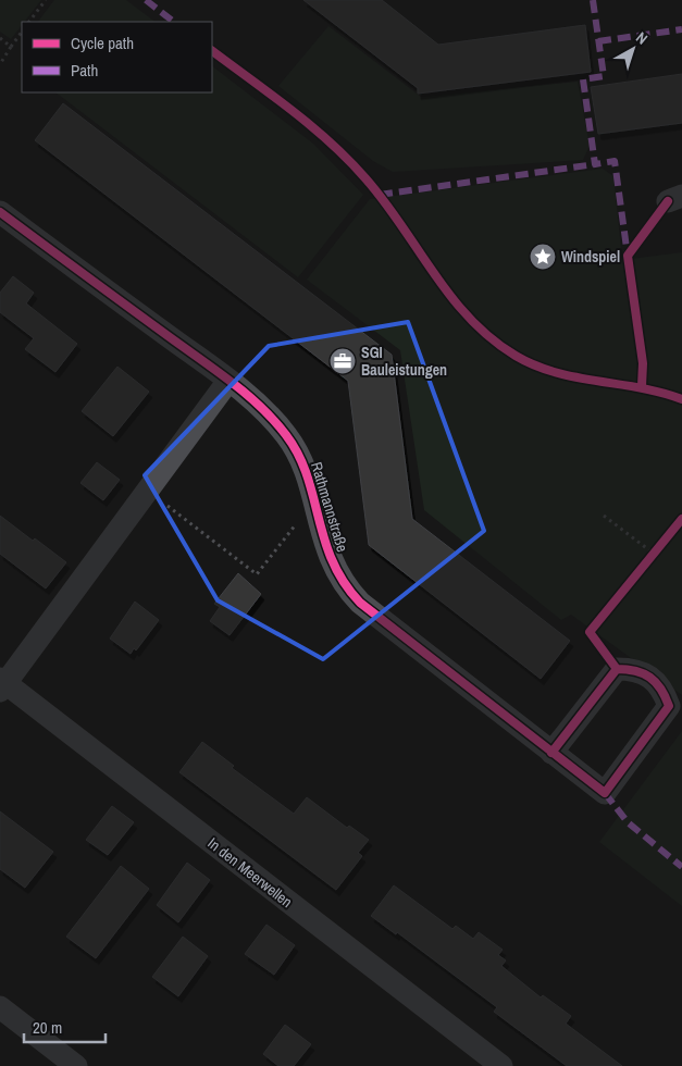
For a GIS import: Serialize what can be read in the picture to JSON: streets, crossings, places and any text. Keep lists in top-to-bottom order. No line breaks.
{"streets":{"street":["Rathmannstraße","In den Meerwellen"]},"places":{"place":["Windspiel"],"office":["SGI Bauleistungen"]},"legend":["Cycle path","Path"],"scale_bar":"20 m","north":"top right"}
